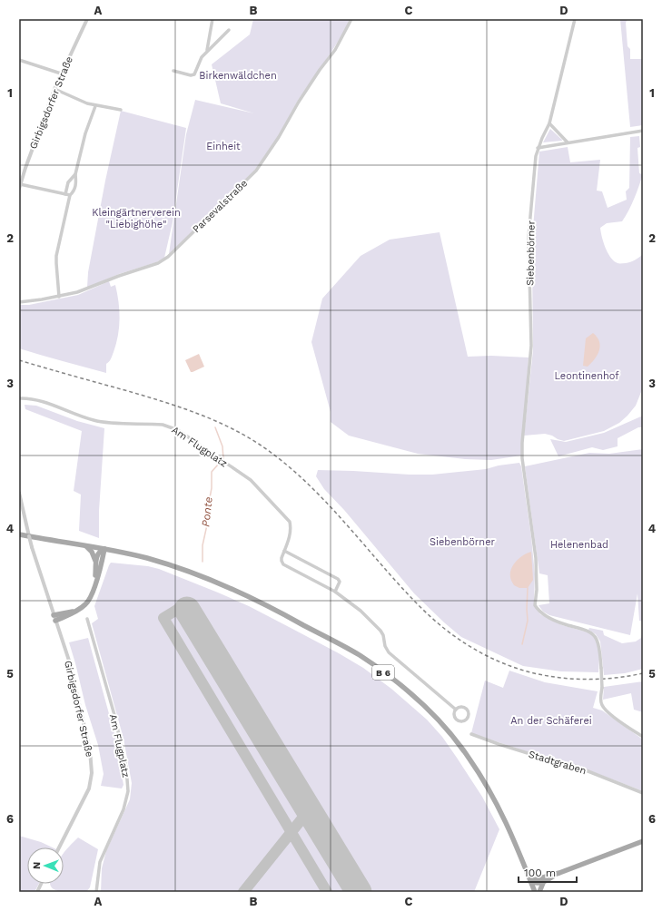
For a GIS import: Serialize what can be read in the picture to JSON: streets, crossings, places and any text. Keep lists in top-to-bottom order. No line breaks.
{"streets":{"main road":["B 6"],"street":["Girbigsdorfer Straße","Parsevalstraße","Siebenbörner","Am Flugplatz","Stadtgraben"]},"water":["Ponte"],"parks":["Birkenwäldchen","Einheit","Kleingärtnerverein \"Liebighöhe\"","Leontinenhof","Siebenbörner","Helenenbad","An der Schäferei"],"scale_bar":"100 m","north":"left","grid":{"columns":["A","B","C","D"],"rows":["1","2","3","4","5","6"]}}
